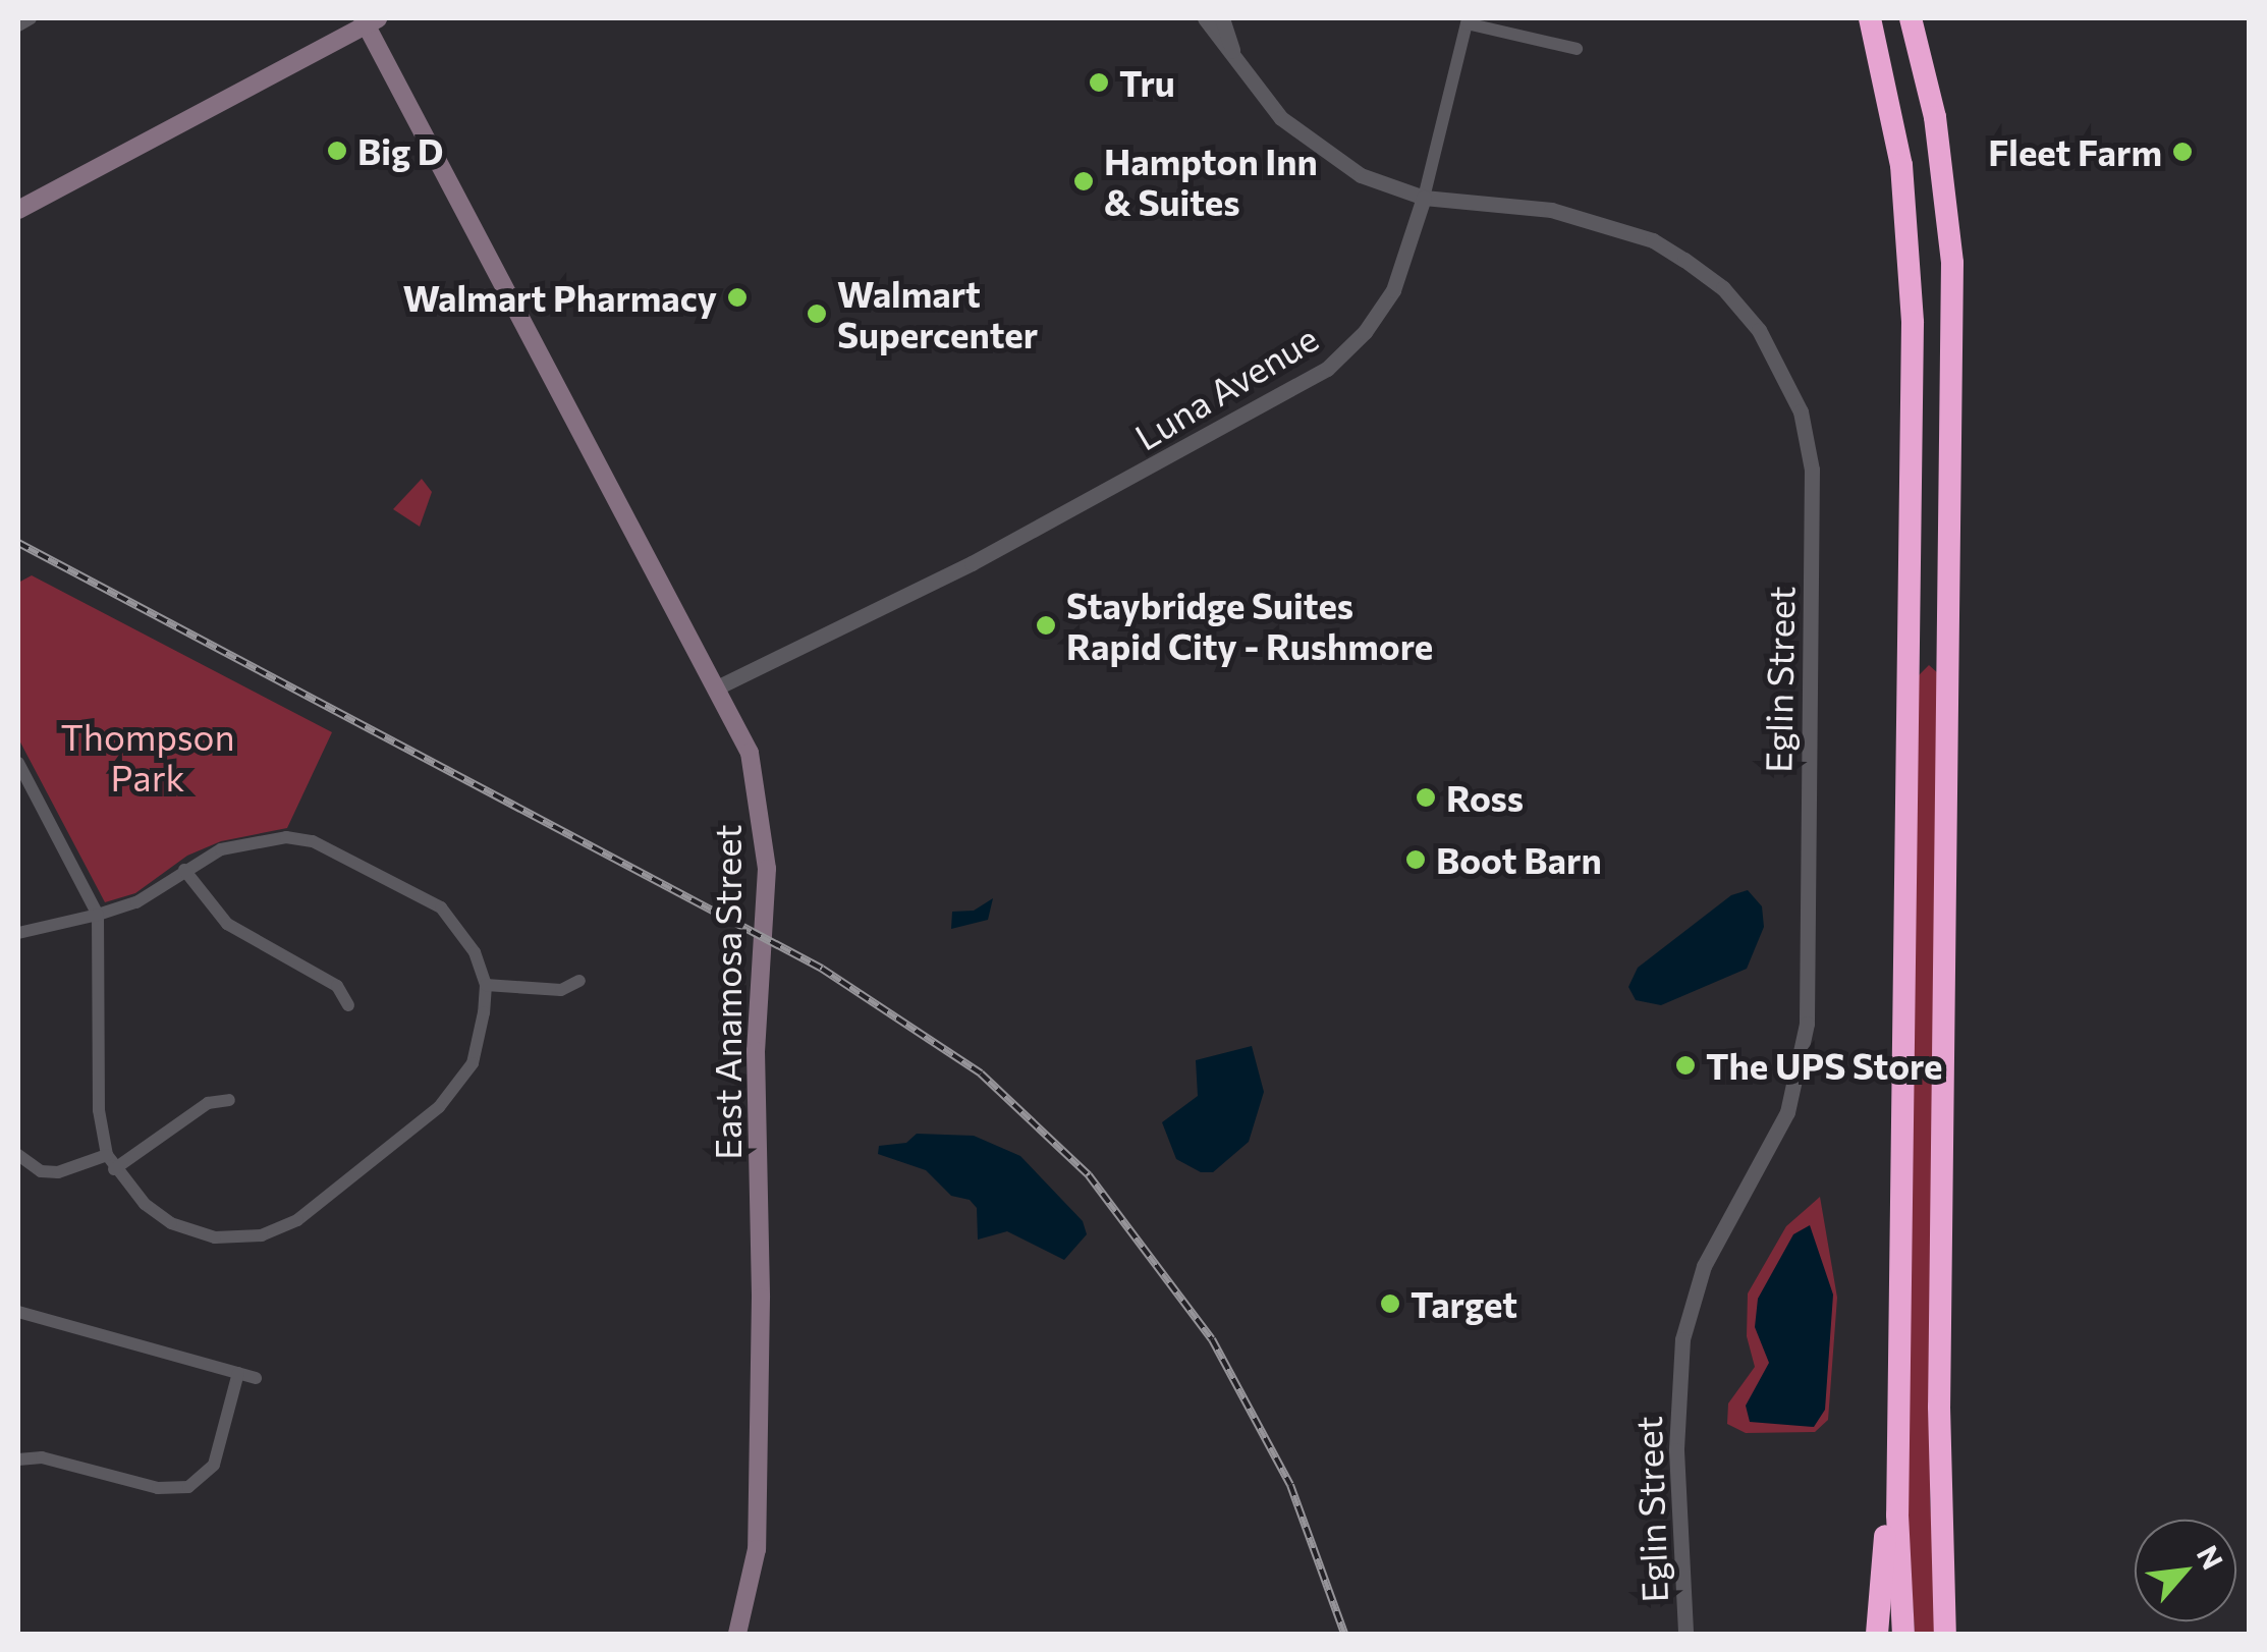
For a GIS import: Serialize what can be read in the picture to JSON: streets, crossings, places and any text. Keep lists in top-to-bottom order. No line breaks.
{"streets":{"main road":["East Anamosa Street"],"street":["Luna Avenue","Eglin Street"]},"crossings":[["Luna Avenue","Eglin Street"],["Luna Avenue","East Anamosa Street"]],"parks":["Thompson Park"],"places":["Tru","Big D","Fleet Farm","Hampton Inn & Suites","Walmart Pharmacy","Walmart Supercenter","Staybridge Suites Rapid City - Rushmore","Ross","Boot Barn","The UPS Store","Target"],"north":"top right"}
